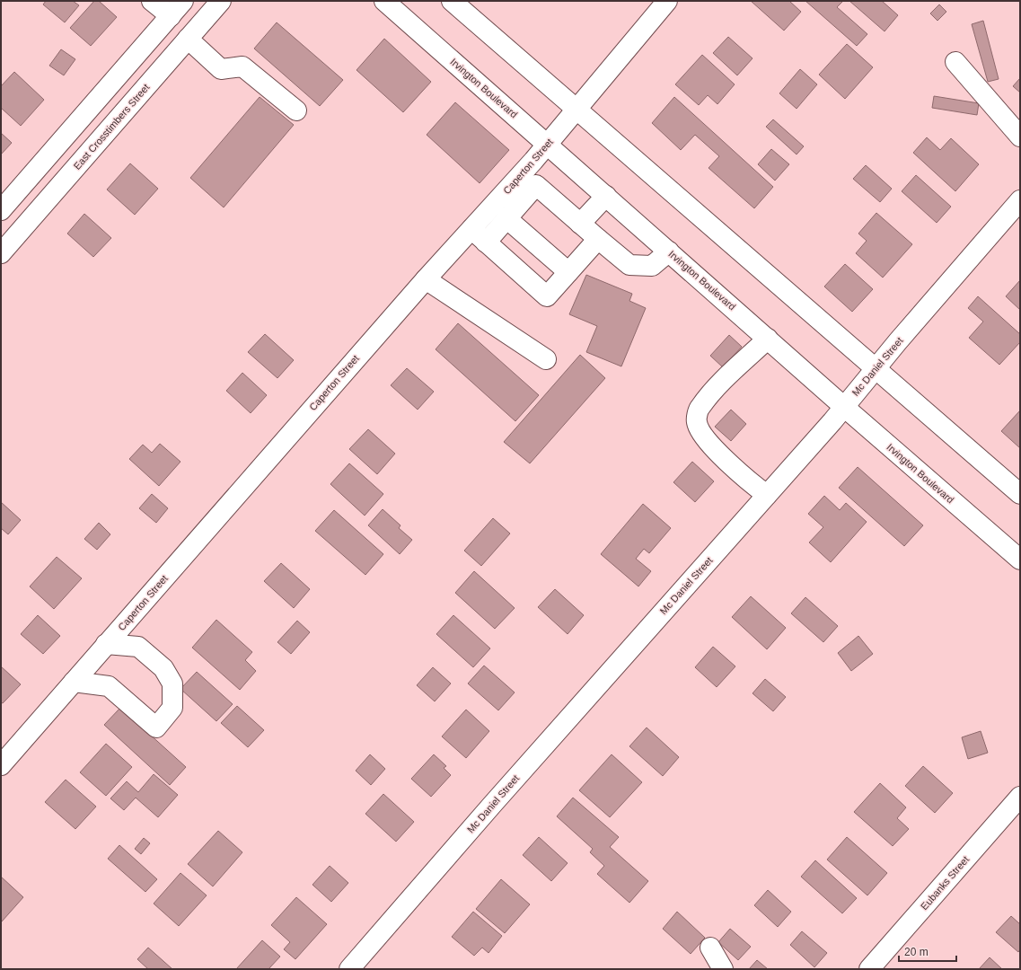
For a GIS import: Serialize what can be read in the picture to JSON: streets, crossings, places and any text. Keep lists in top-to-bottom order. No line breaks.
{"streets":{"street":["Irvington Boulevard","East Crosstimbers Street","Caperton Street","Mc Daniel Street","Eubanks Street"]},"crossings":[["Irvington Boulevard","Caperton Street"],["Irvington Boulevard","Mc Daniel Street"]],"scale_bar":"20 m"}
